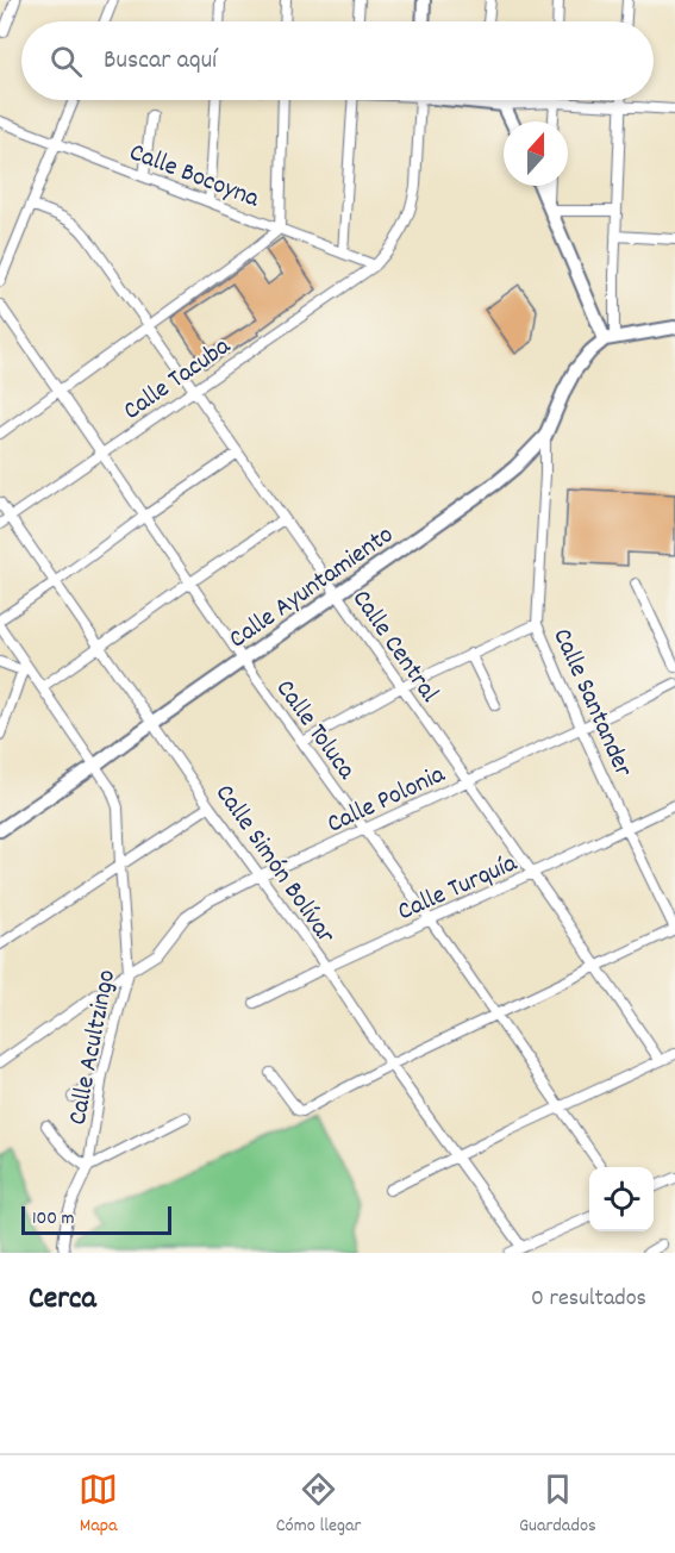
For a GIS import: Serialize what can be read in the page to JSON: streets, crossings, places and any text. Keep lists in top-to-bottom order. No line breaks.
{"streets":{"main road":["Calle Ayuntamiento"],"street":["Calle Bocoyna","Calle Tacuba","Calle Central","Calle Santander","Calle Toluca","Calle Polonia","Calle Simón Bolívar","Calle Turquía","Calle Acultzingo"]},"crossings":[["Calle Bocoyna","Calle Tacuba"],["Calle Tacuba","Calle Central"],["Calle Tacuba","Calle Toluca"],["Calle Tacuba","Calle Simón Bolívar"],["Calle Ayuntamiento","Calle Central"],["Calle Ayuntamiento","Calle Santander"],["Calle Ayuntamiento","Calle Toluca"],["Calle Ayuntamiento","Calle Simón Bolívar"],["Calle Ayuntamiento","Calle Acultzingo"],["Calle Central","Calle Polonia"],["Calle Central","Calle Turquía"],["Calle Santander","Calle Polonia"],["Calle Santander","Calle Turquía"],["Calle Toluca","Calle Polonia"],["Calle Toluca","Calle Turquía"],["Calle Polonia","Calle Simón Bolívar"],["Calle Polonia","Calle Acultzingo"],["Calle Simón Bolívar","Calle Turquía"]],"scale_bar":"100 m","north":"top","page":{"search":"Buscar aquí","scale":"100 m","heading":["Cerca","0 resultados"],"nav":["Mapa","Cómo llegar","Guardados"]}}
